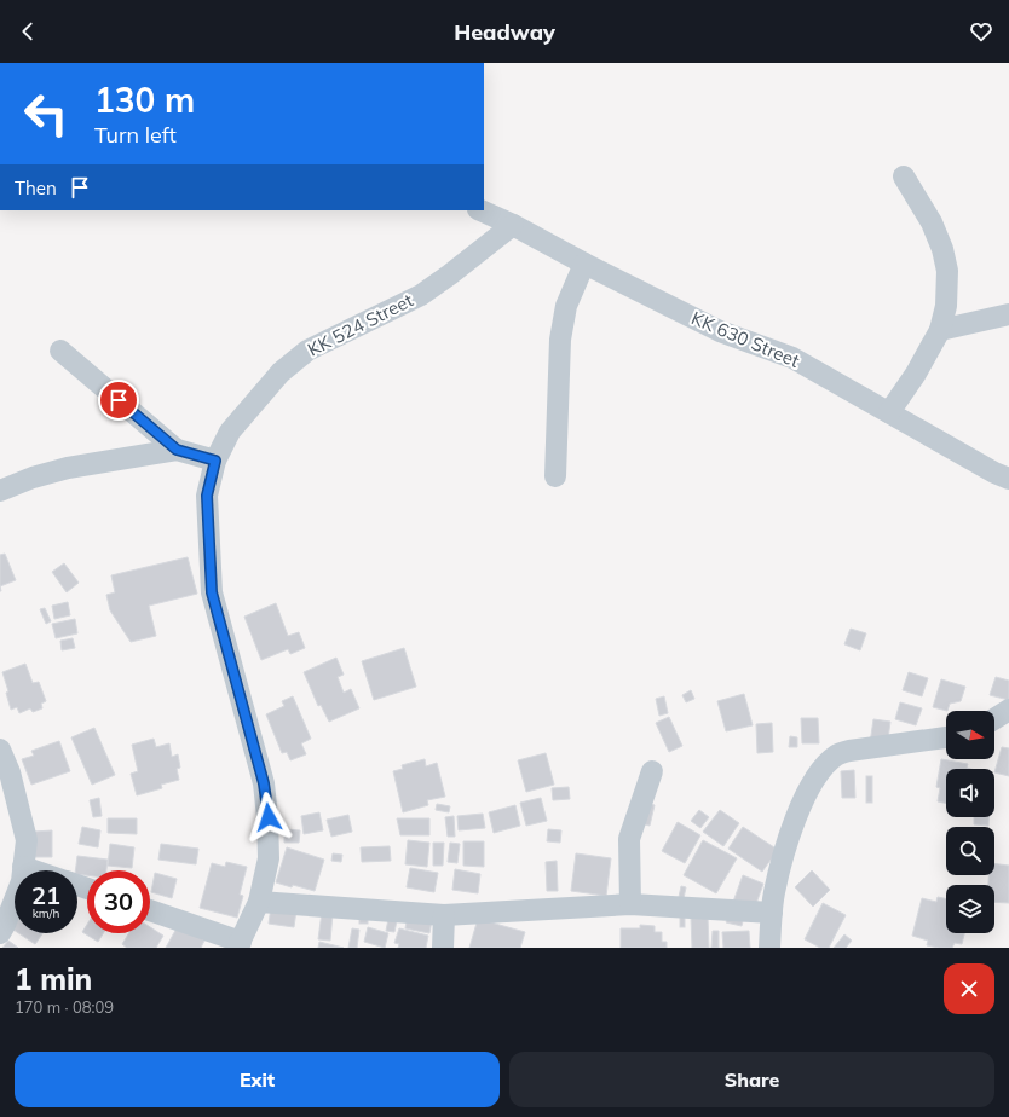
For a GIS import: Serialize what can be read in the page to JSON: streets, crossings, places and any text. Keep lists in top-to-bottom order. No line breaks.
{"streets":{"street":["KK 524 Street","KK 630 Street"]},"crossings":[["KK 524 Street","KK 630 Street"]],"north":"right","page":{"header":"Headway","turn":["130 m","Turn left"],"then":"Then","speed":"21 km/h","limit":"30","heading":["1 min","170 m · 08:09"],"buttons":["Exit","Share"]}}
